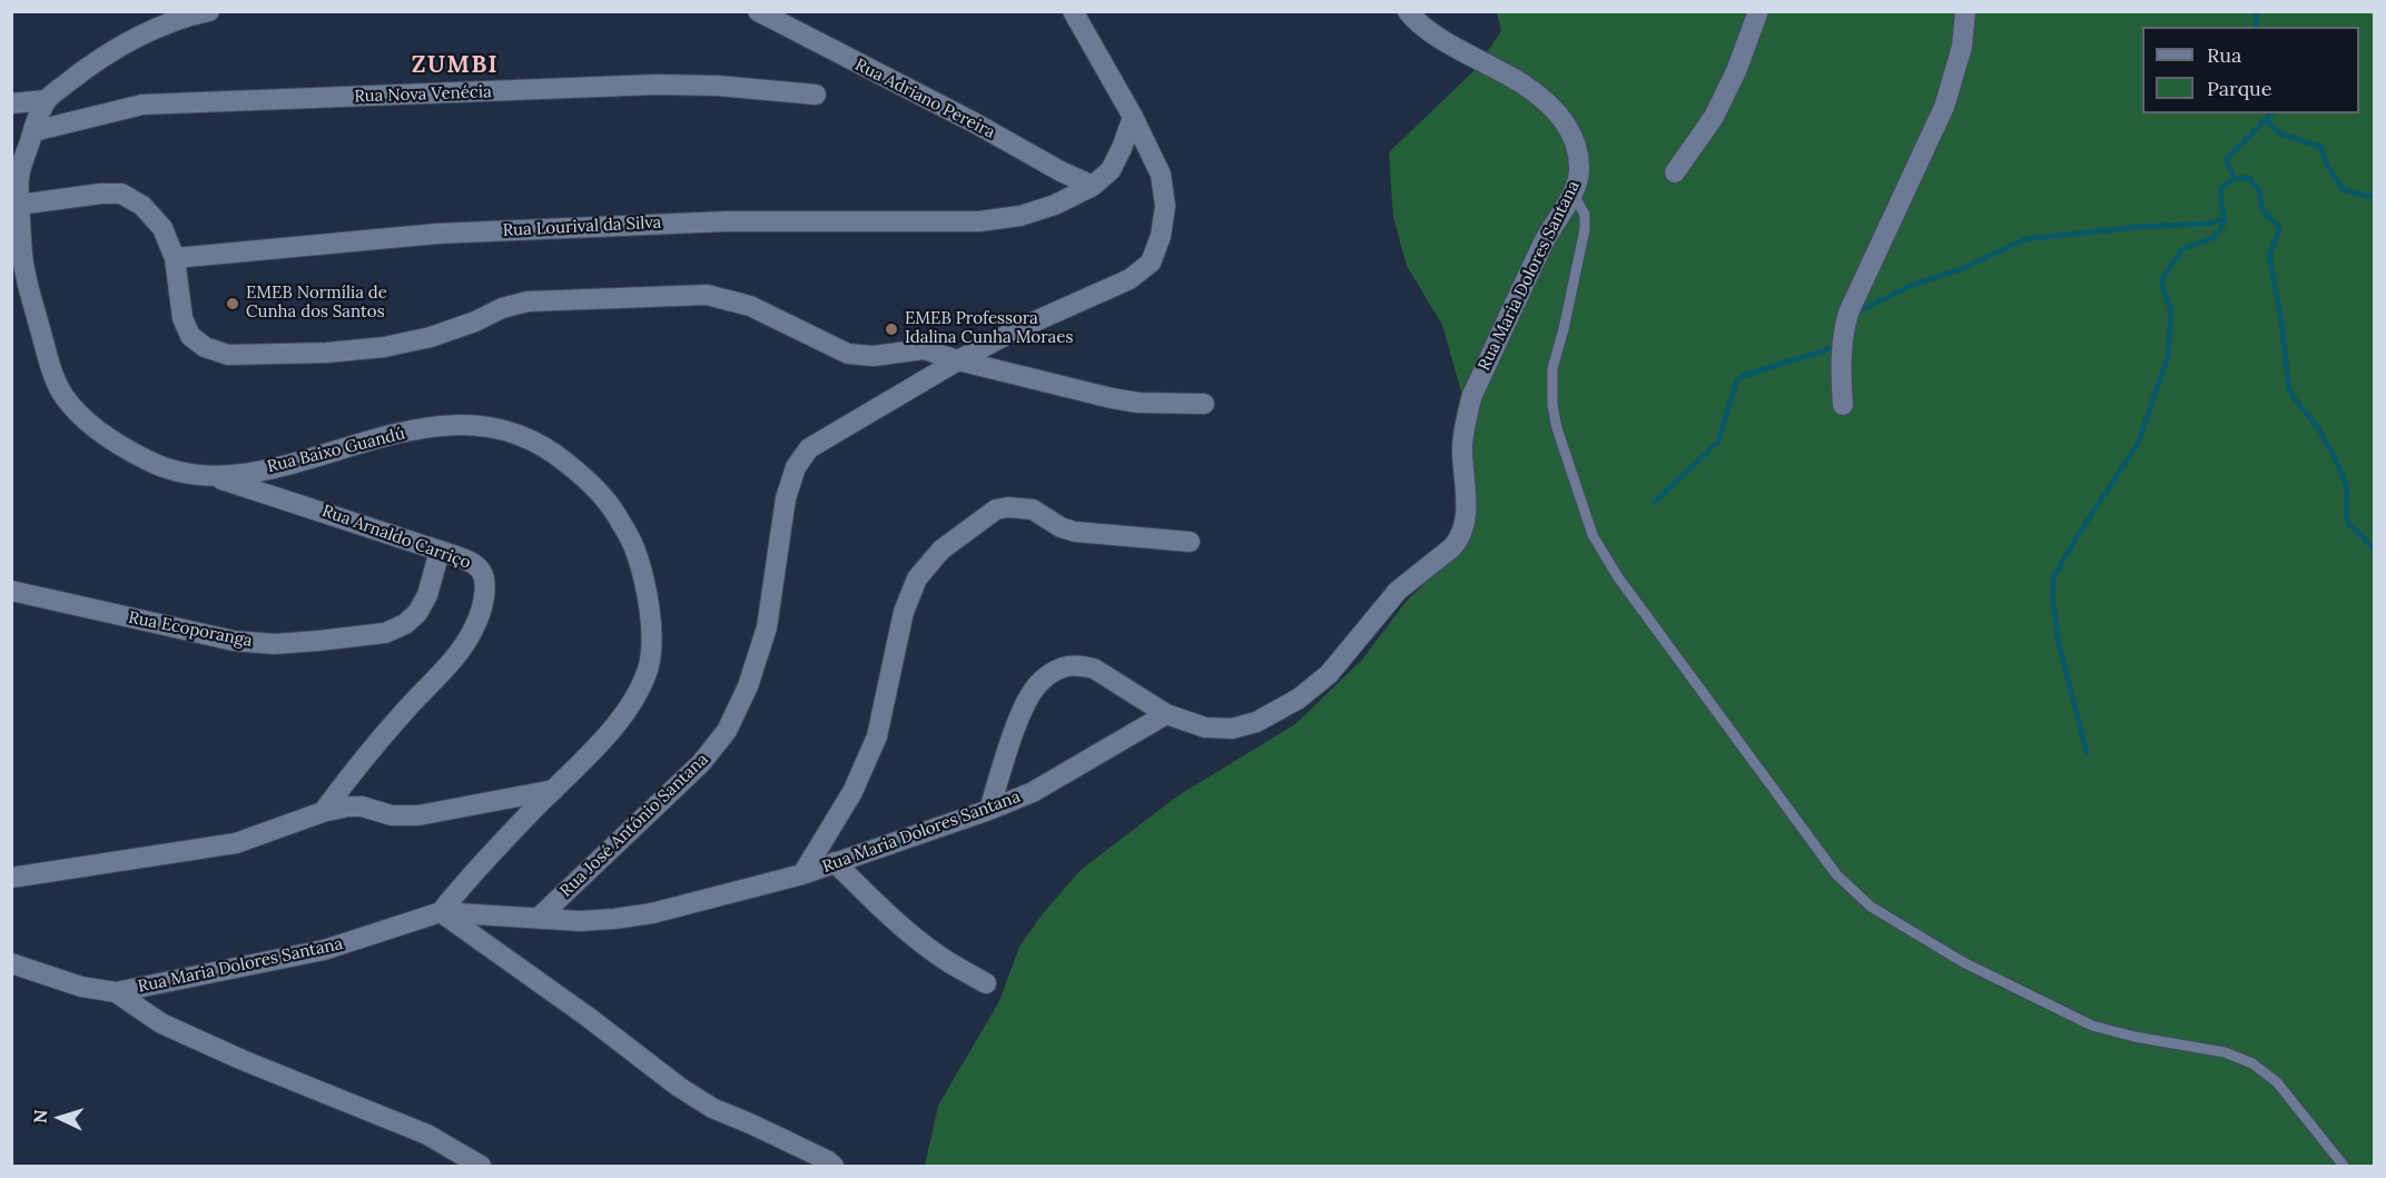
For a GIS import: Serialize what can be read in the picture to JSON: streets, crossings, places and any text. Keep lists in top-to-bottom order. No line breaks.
{"streets":{"street":["Rua Nova Venécia","Rua Adriano Pereira","Rua Lourival da Silva","Rua Maria Dolores Santana","Rua Baixo Guandú","Rua Arnaldo Carriço","Rua Ecoporanga","Rua José Antônio Santana"]},"crossings":[["Rua Nova Venécia","Rua Baixo Guandú"],["Rua Adriano Pereira","Rua Lourival da Silva"],["Rua Lourival da Silva","Rua José Antônio Santana"],["Rua Maria Dolores Santana","Rua Baixo Guandú"],["Rua Maria Dolores Santana","Rua José Antônio Santana"],["Rua Baixo Guandú","Rua Arnaldo Carriço"],["Rua Arnaldo Carriço","Rua Ecoporanga"]],"districts":["ZUMBI"],"places":["EMEB Normília de Cunha dos Santos","EMEB Professora Idalina Cunha Moraes"],"legend":["Rua","Parque"],"north":"left"}
